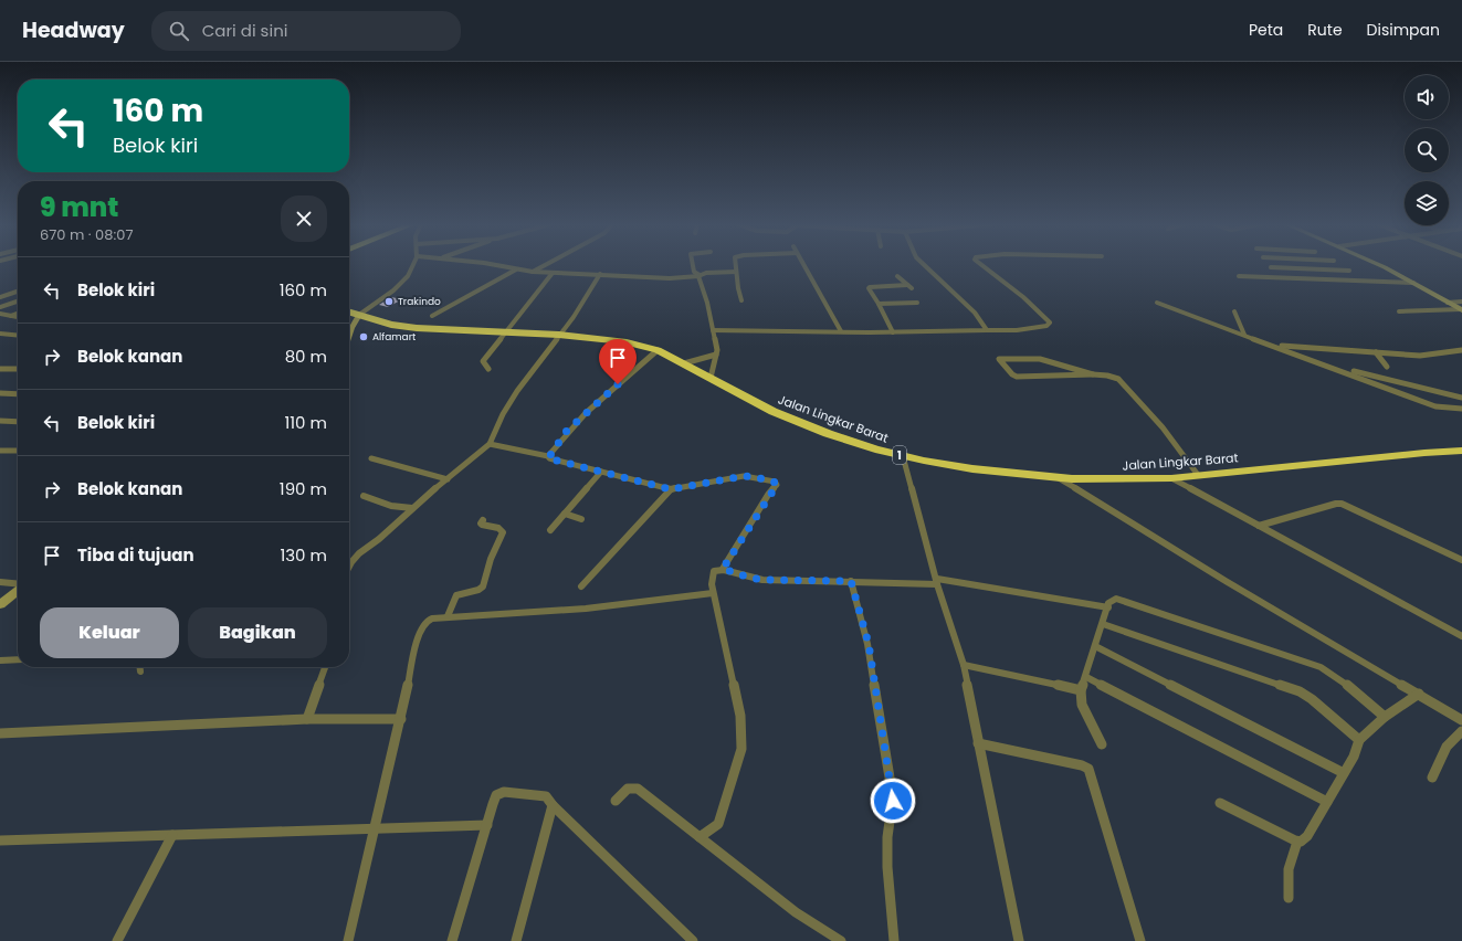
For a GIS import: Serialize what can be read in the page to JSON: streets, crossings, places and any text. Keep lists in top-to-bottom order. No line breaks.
{"streets":{"highway":["Jalan Lingkar Barat","1"]},"places":["Trakindo","Alfamart"],"page":{"header":"Headway","search":"Cari di sini","nav":["Peta","Rute","Disimpan"],"turn":["160 m","Belok kiri"],"heading":["9 mnt","670 m · 08:07"],"list":[{"name":"Belok kiri","value":"160 m"},{"name":"Belok kanan","value":"80 m"},{"name":"Belok kiri","value":"110 m"},{"name":"Belok kanan","value":"190 m"},{"name":"Tiba di tujuan","value":"130 m"}],"buttons":["Keluar","Bagikan"]}}
